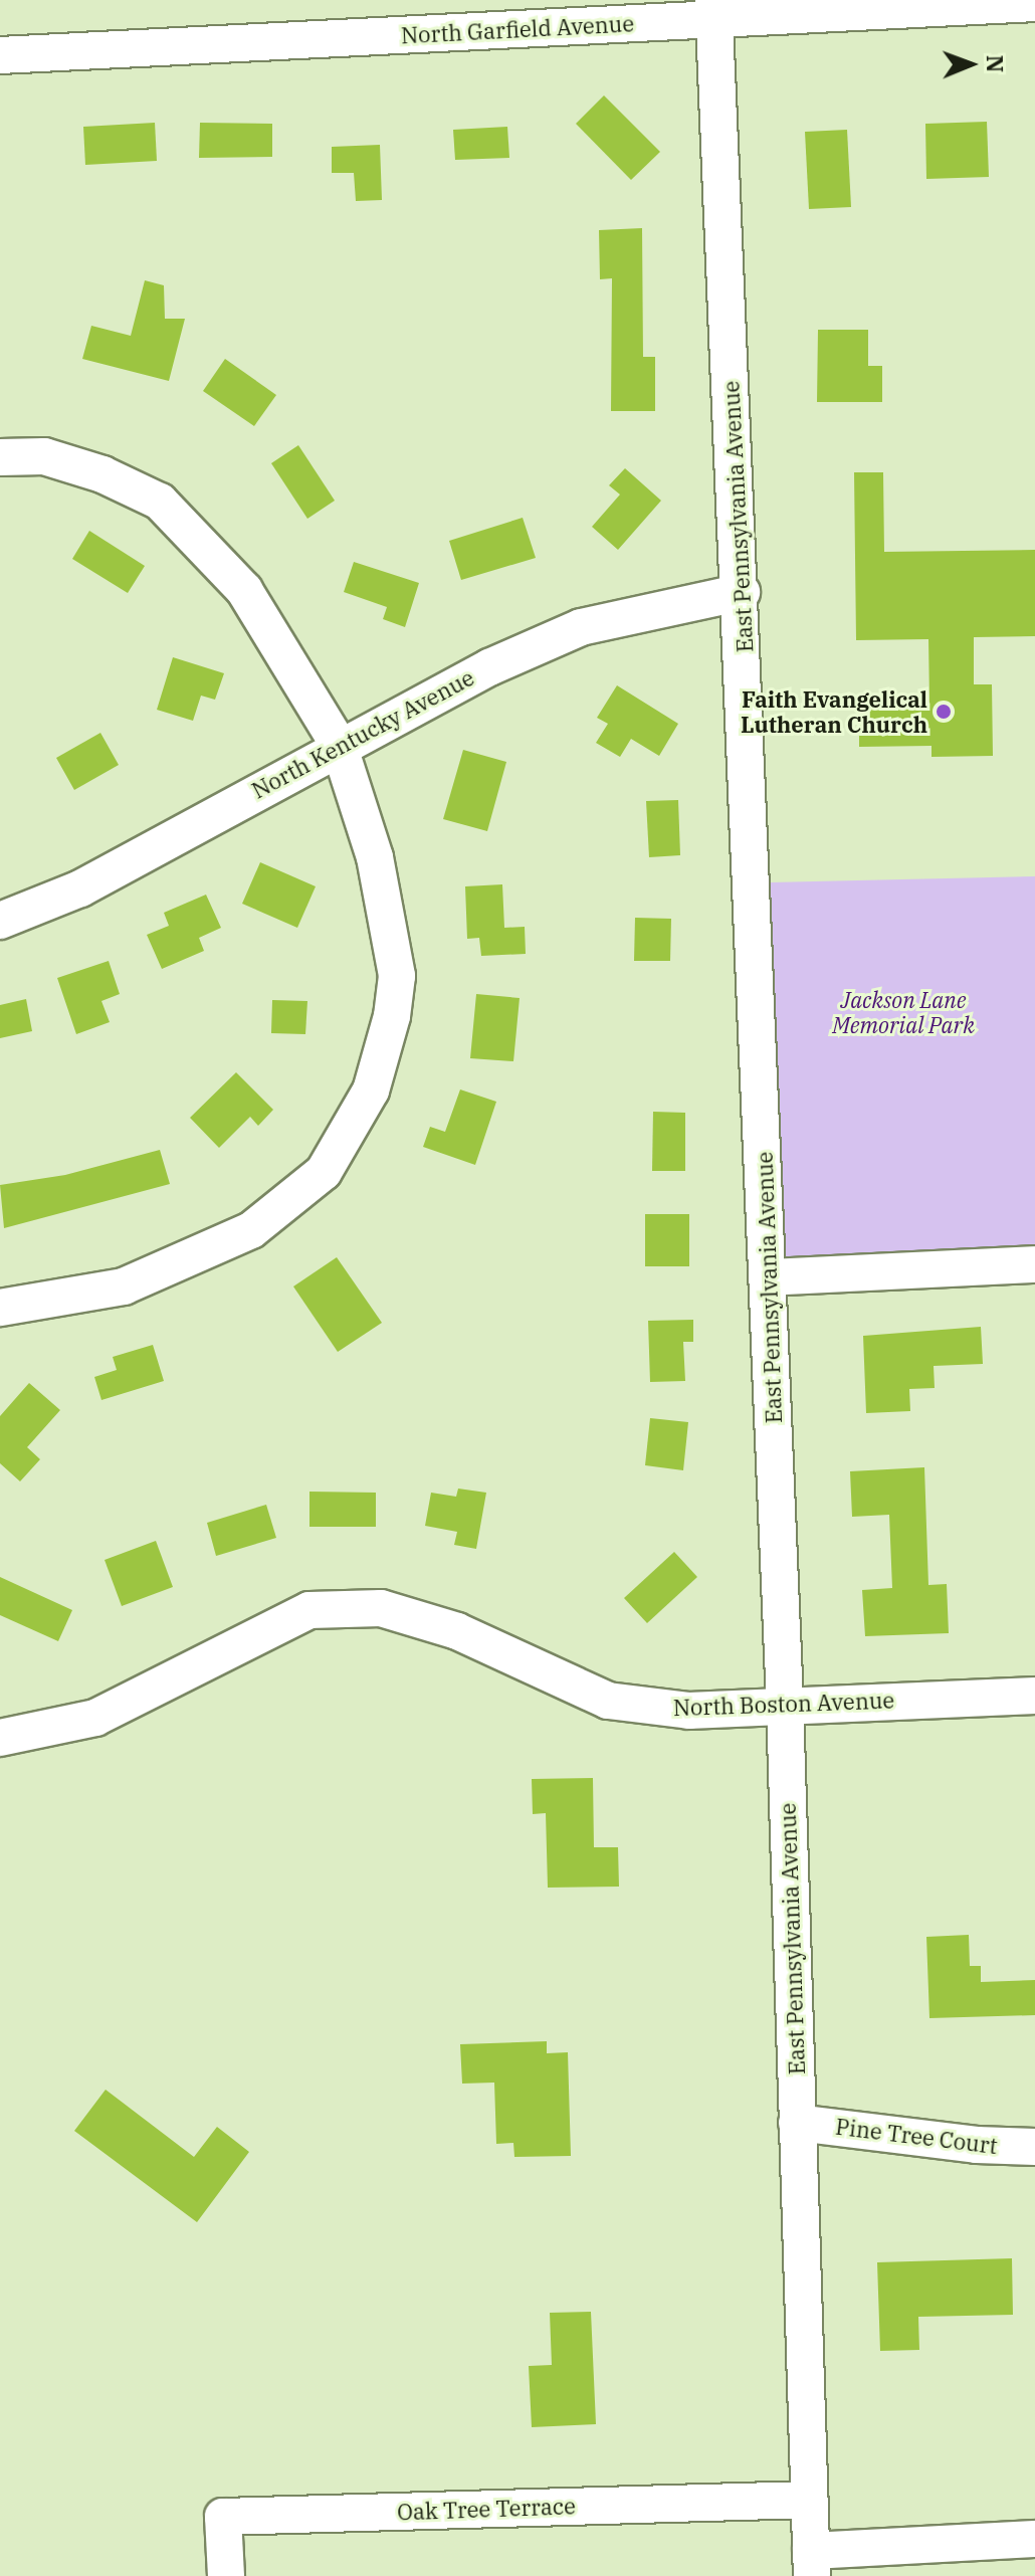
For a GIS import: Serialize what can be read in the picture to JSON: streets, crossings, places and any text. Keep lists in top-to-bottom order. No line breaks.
{"streets":{"street":["North Garfield Avenue","East Pennsylvania Avenue","North Kentucky Avenue","North Boston Avenue","Pine Tree Court","Oak Tree Terrace"]},"crossings":[["North Garfield Avenue","East Pennsylvania Avenue"],["East Pennsylvania Avenue","North Kentucky Avenue"],["East Pennsylvania Avenue","North Boston Avenue"],["East Pennsylvania Avenue","Pine Tree Court"],["East Pennsylvania Avenue","Oak Tree Terrace"]],"parks":["Jackson Lane Memorial Park"],"places":["Faith Evangelical Lutheran Church"],"north":"right"}
